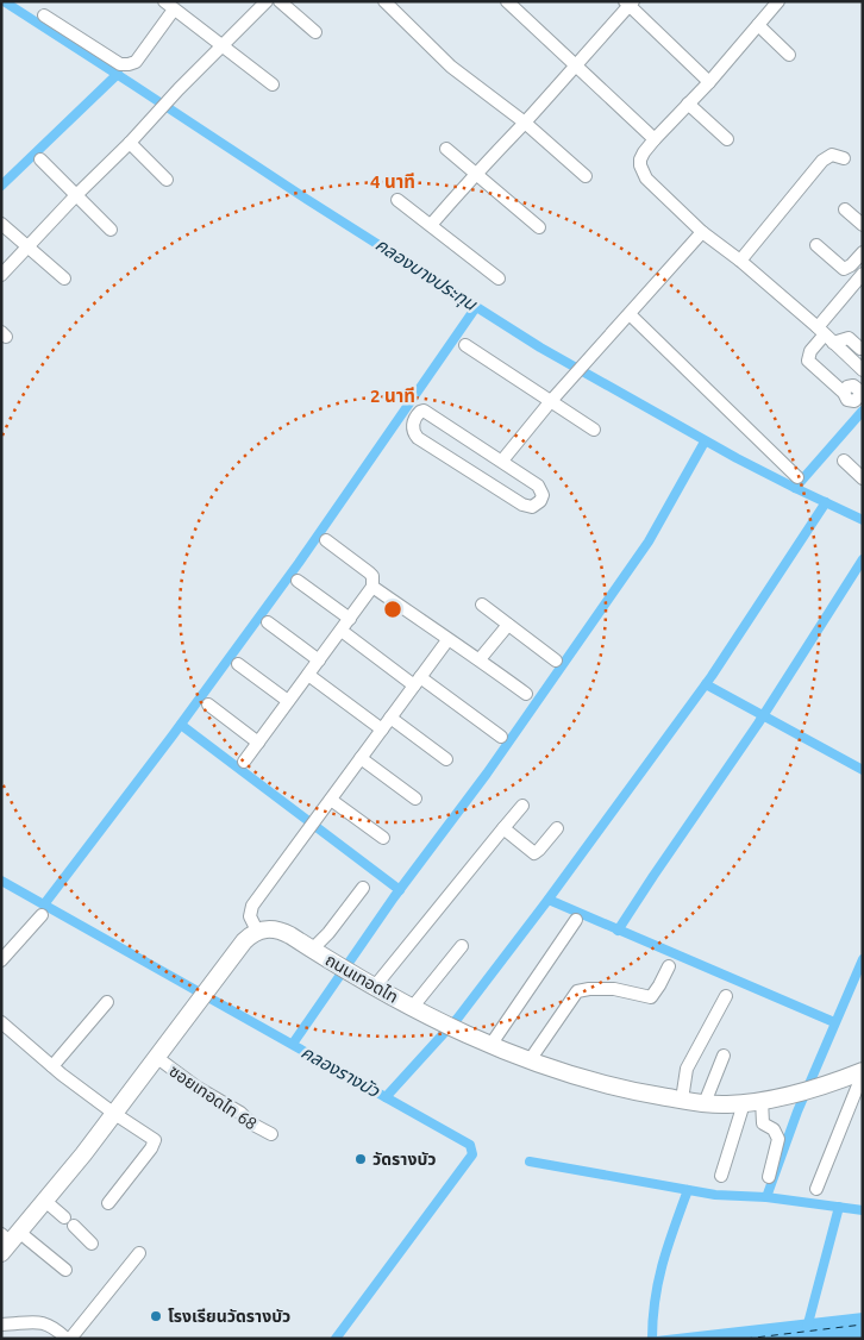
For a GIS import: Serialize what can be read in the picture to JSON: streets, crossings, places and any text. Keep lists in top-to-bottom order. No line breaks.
{"streets":{"main road":["ถนนเทอดไท"],"street":["ซอยเทอดไท 68"]},"water":["คลองบางประทุน","คลองรางบัว"],"places":["วัดรางบัว","โรงเรียนวัดรางบัว"],"rings":["4 นาที","2 นาที"]}
